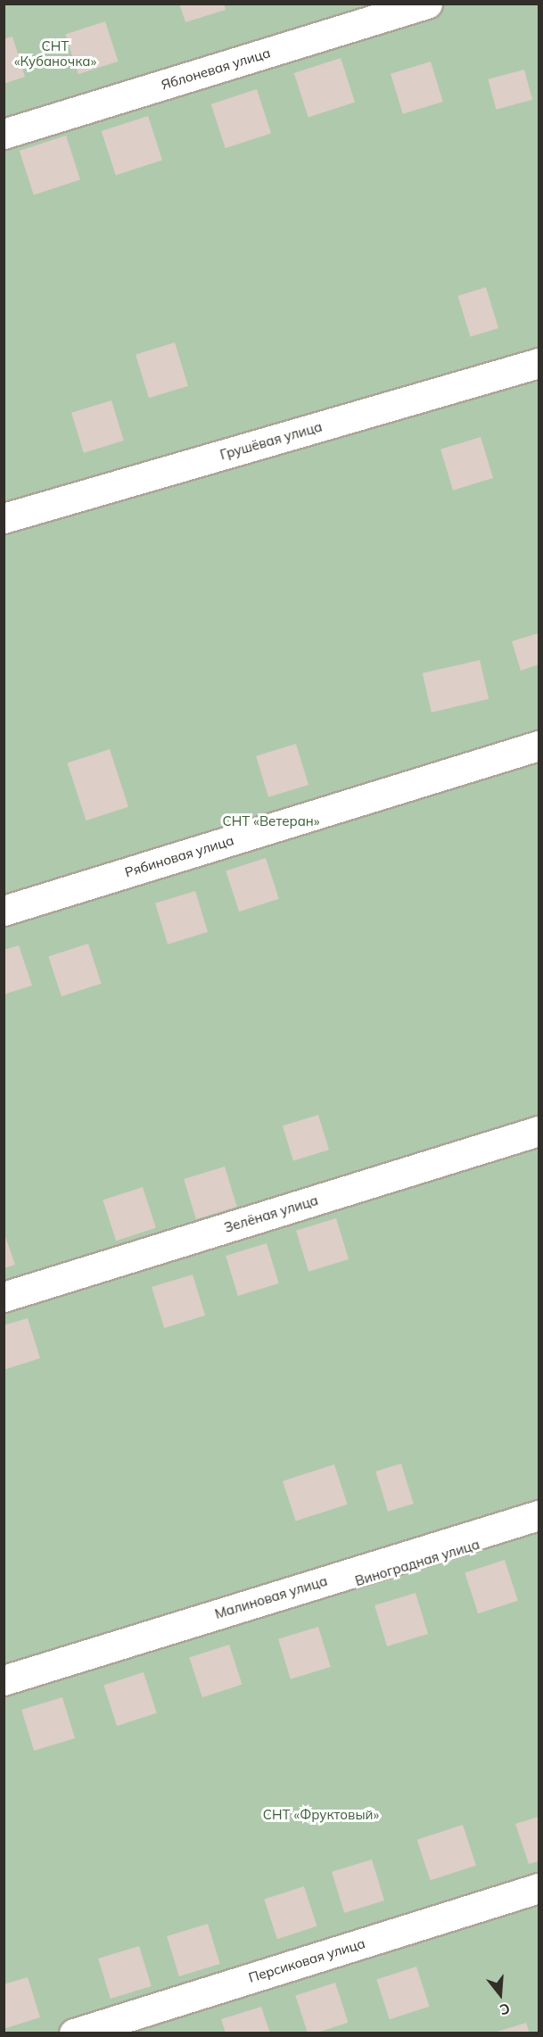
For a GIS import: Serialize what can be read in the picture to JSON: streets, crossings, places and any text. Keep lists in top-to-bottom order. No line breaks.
{"streets":{"street":["Яблоневая улица","Грушёвая улица","Рябиновая улица","Зелёная улица","Виноградная улица","Малиновая улица","Персиковая улица"]},"parks":["СНТ «Кубаночка»","СНТ «Ветеран»","СНТ «Фруктовый»"],"north":"bottom"}
